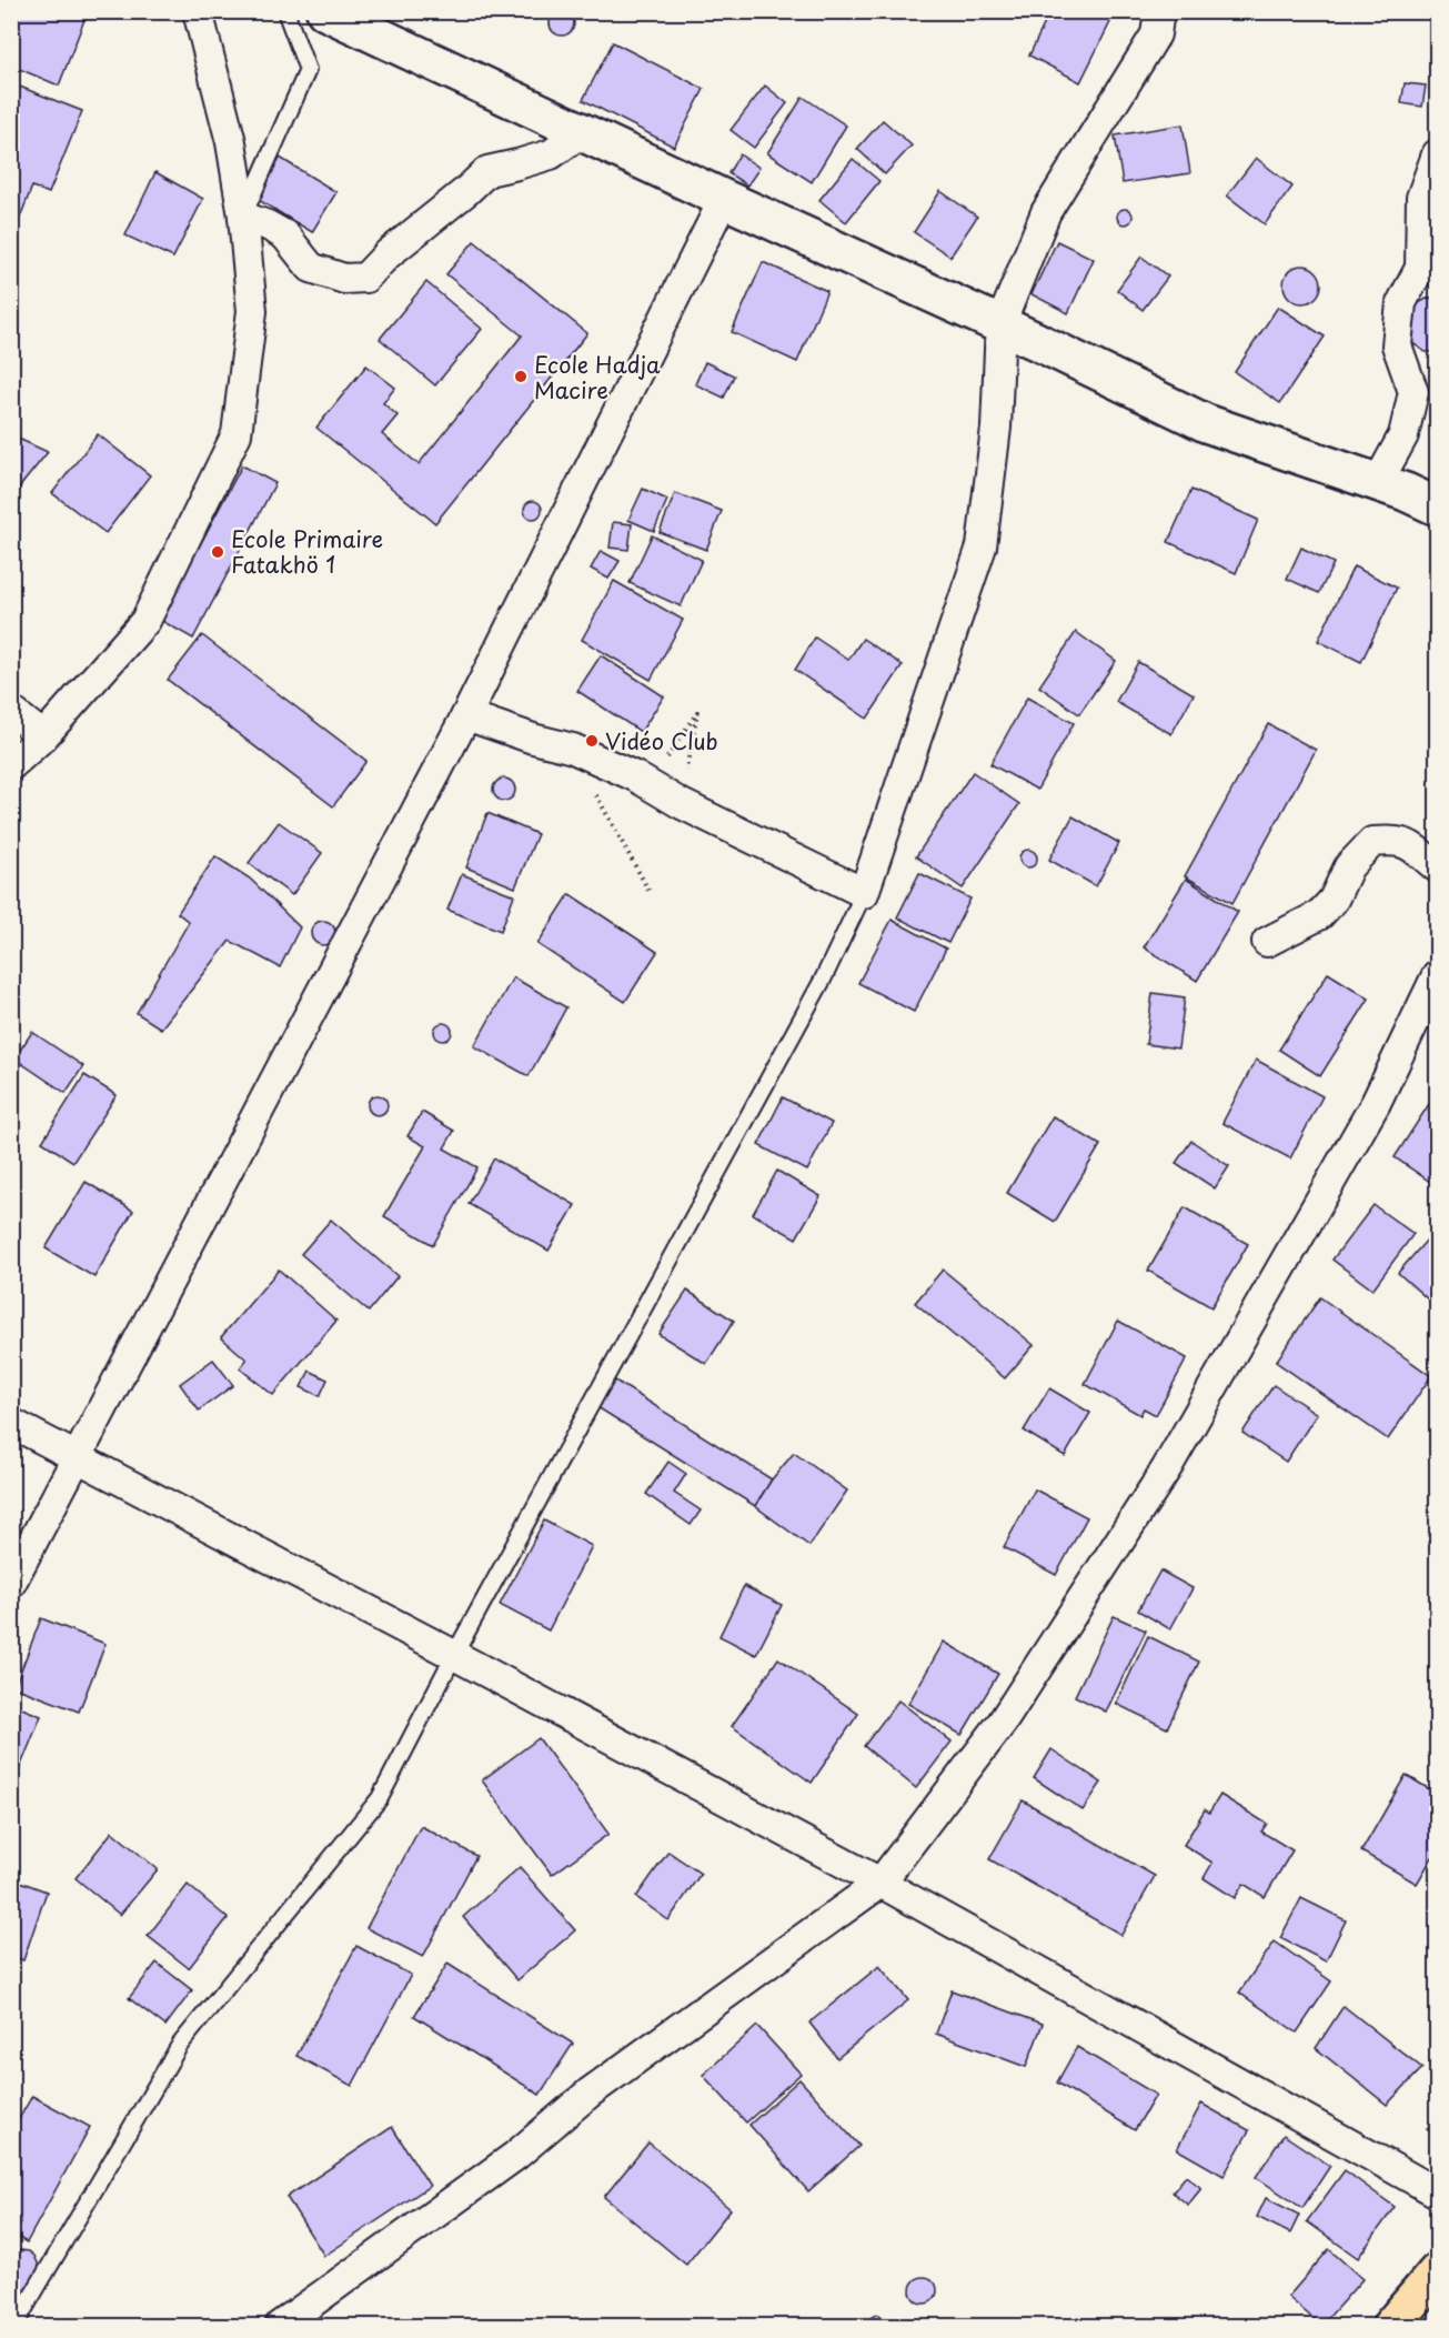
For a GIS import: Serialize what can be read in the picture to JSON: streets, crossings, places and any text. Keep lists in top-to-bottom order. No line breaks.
{"places":["Ecole Hadja Macire","Ecole Primaire Fatakhö 1","Vidéo Club"]}
